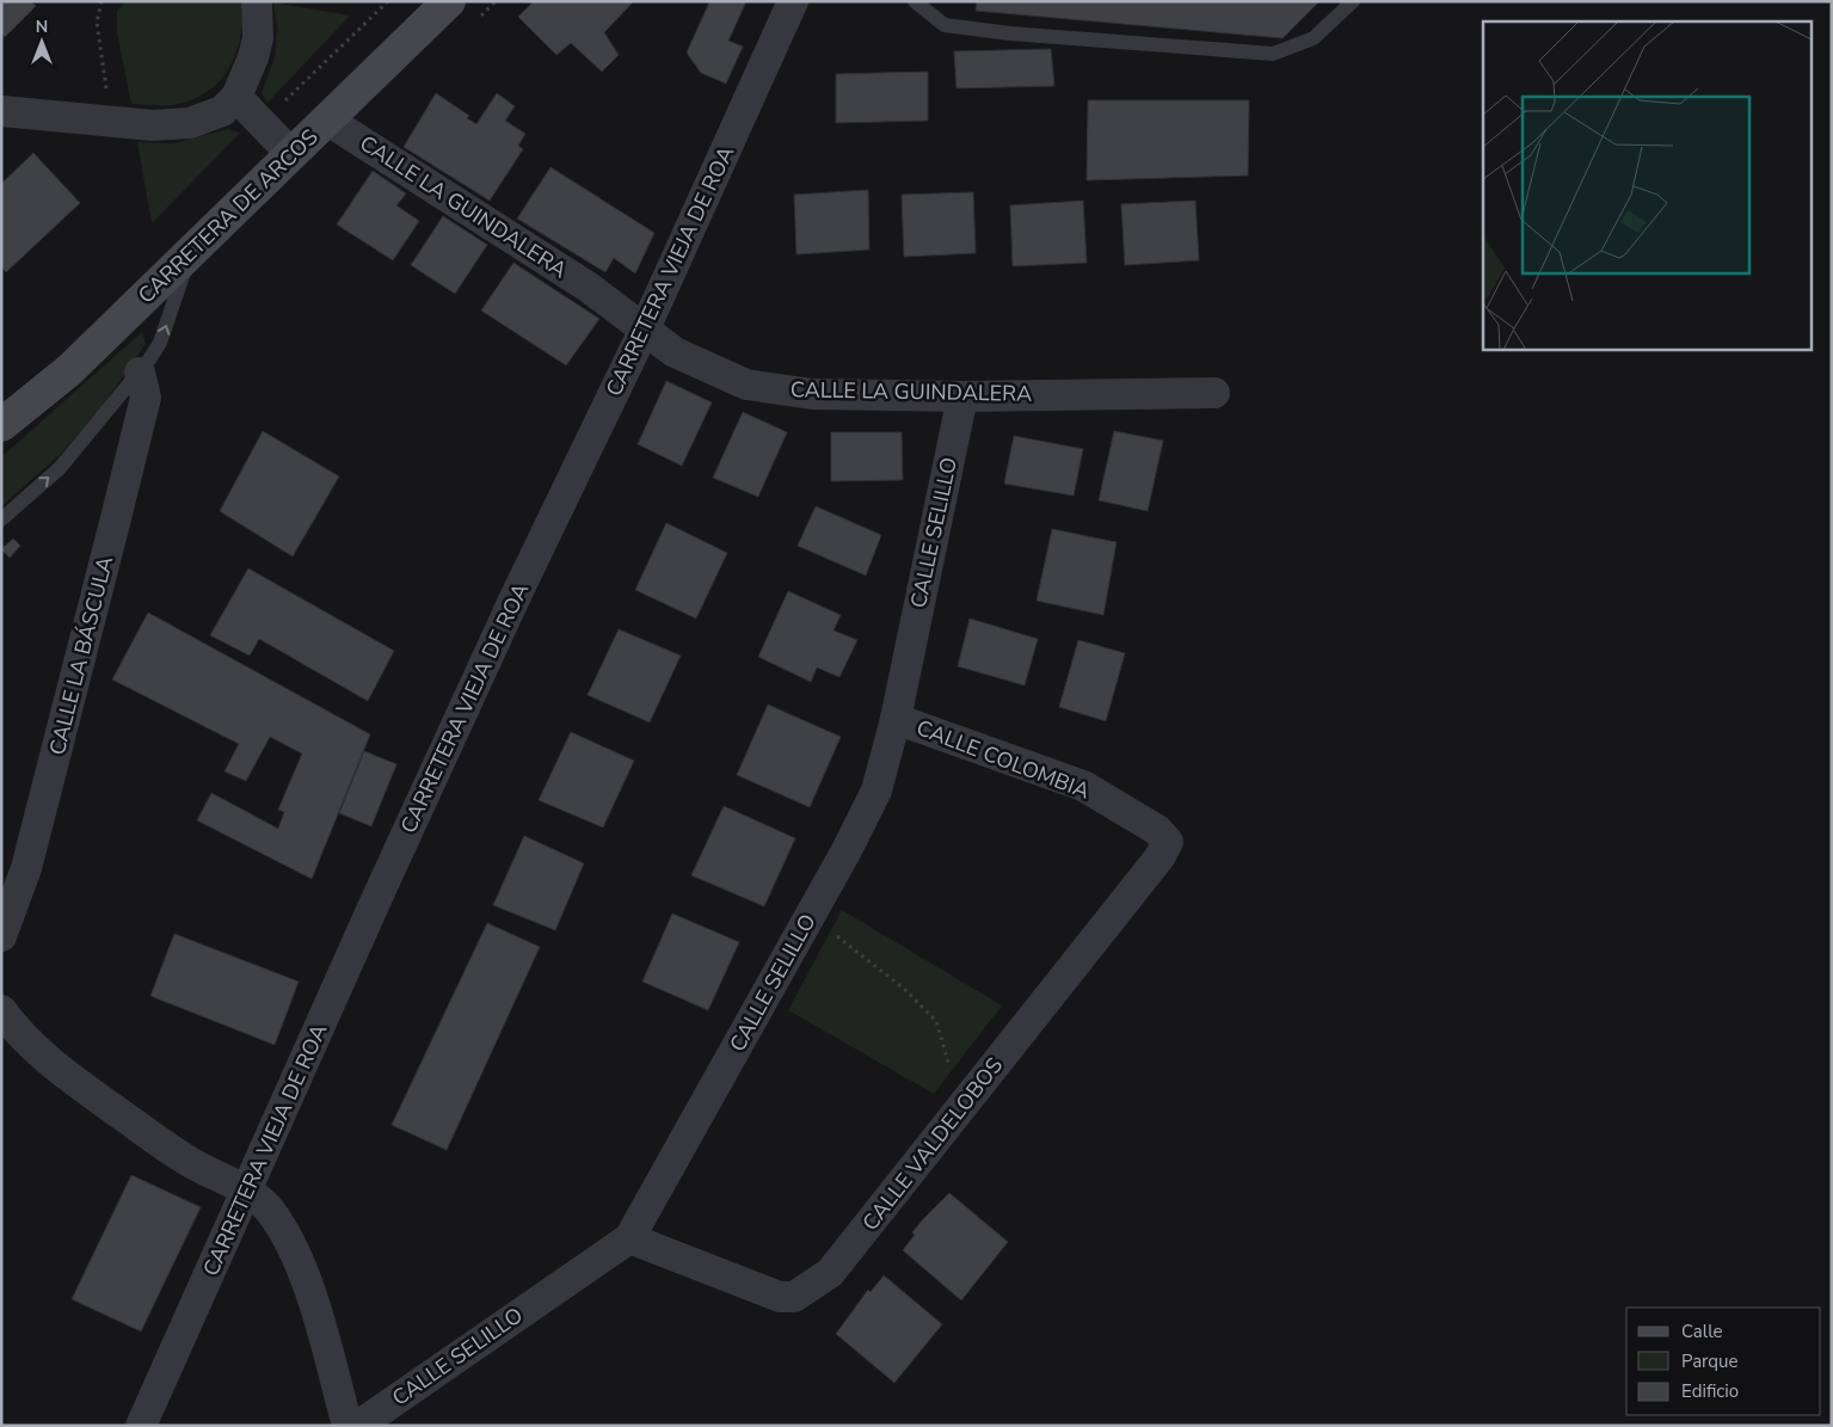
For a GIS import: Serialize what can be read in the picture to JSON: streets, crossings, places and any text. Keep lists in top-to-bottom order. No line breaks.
{"streets":{"street":["CALLE LA GUINDALERA","CARRETERA DE ARCOS","CARRETERA VIEJA DE ROA","CALLE SELILLO","CALLE LA BÁSCULA","CALLE COLOMBIA","CALLE VALDELOBOS"]},"crossings":[["CALLE LA GUINDALERA","CARRETERA DE ARCOS"],["CALLE LA GUINDALERA","CARRETERA VIEJA DE ROA"],["CALLE LA GUINDALERA","CALLE SELILLO"],["CALLE SELILLO","CALLE COLOMBIA"],["CALLE SELILLO","CALLE VALDELOBOS"],["CALLE COLOMBIA","CALLE VALDELOBOS"]],"legend":["Calle","Parque","Edificio"],"north":"top"}
